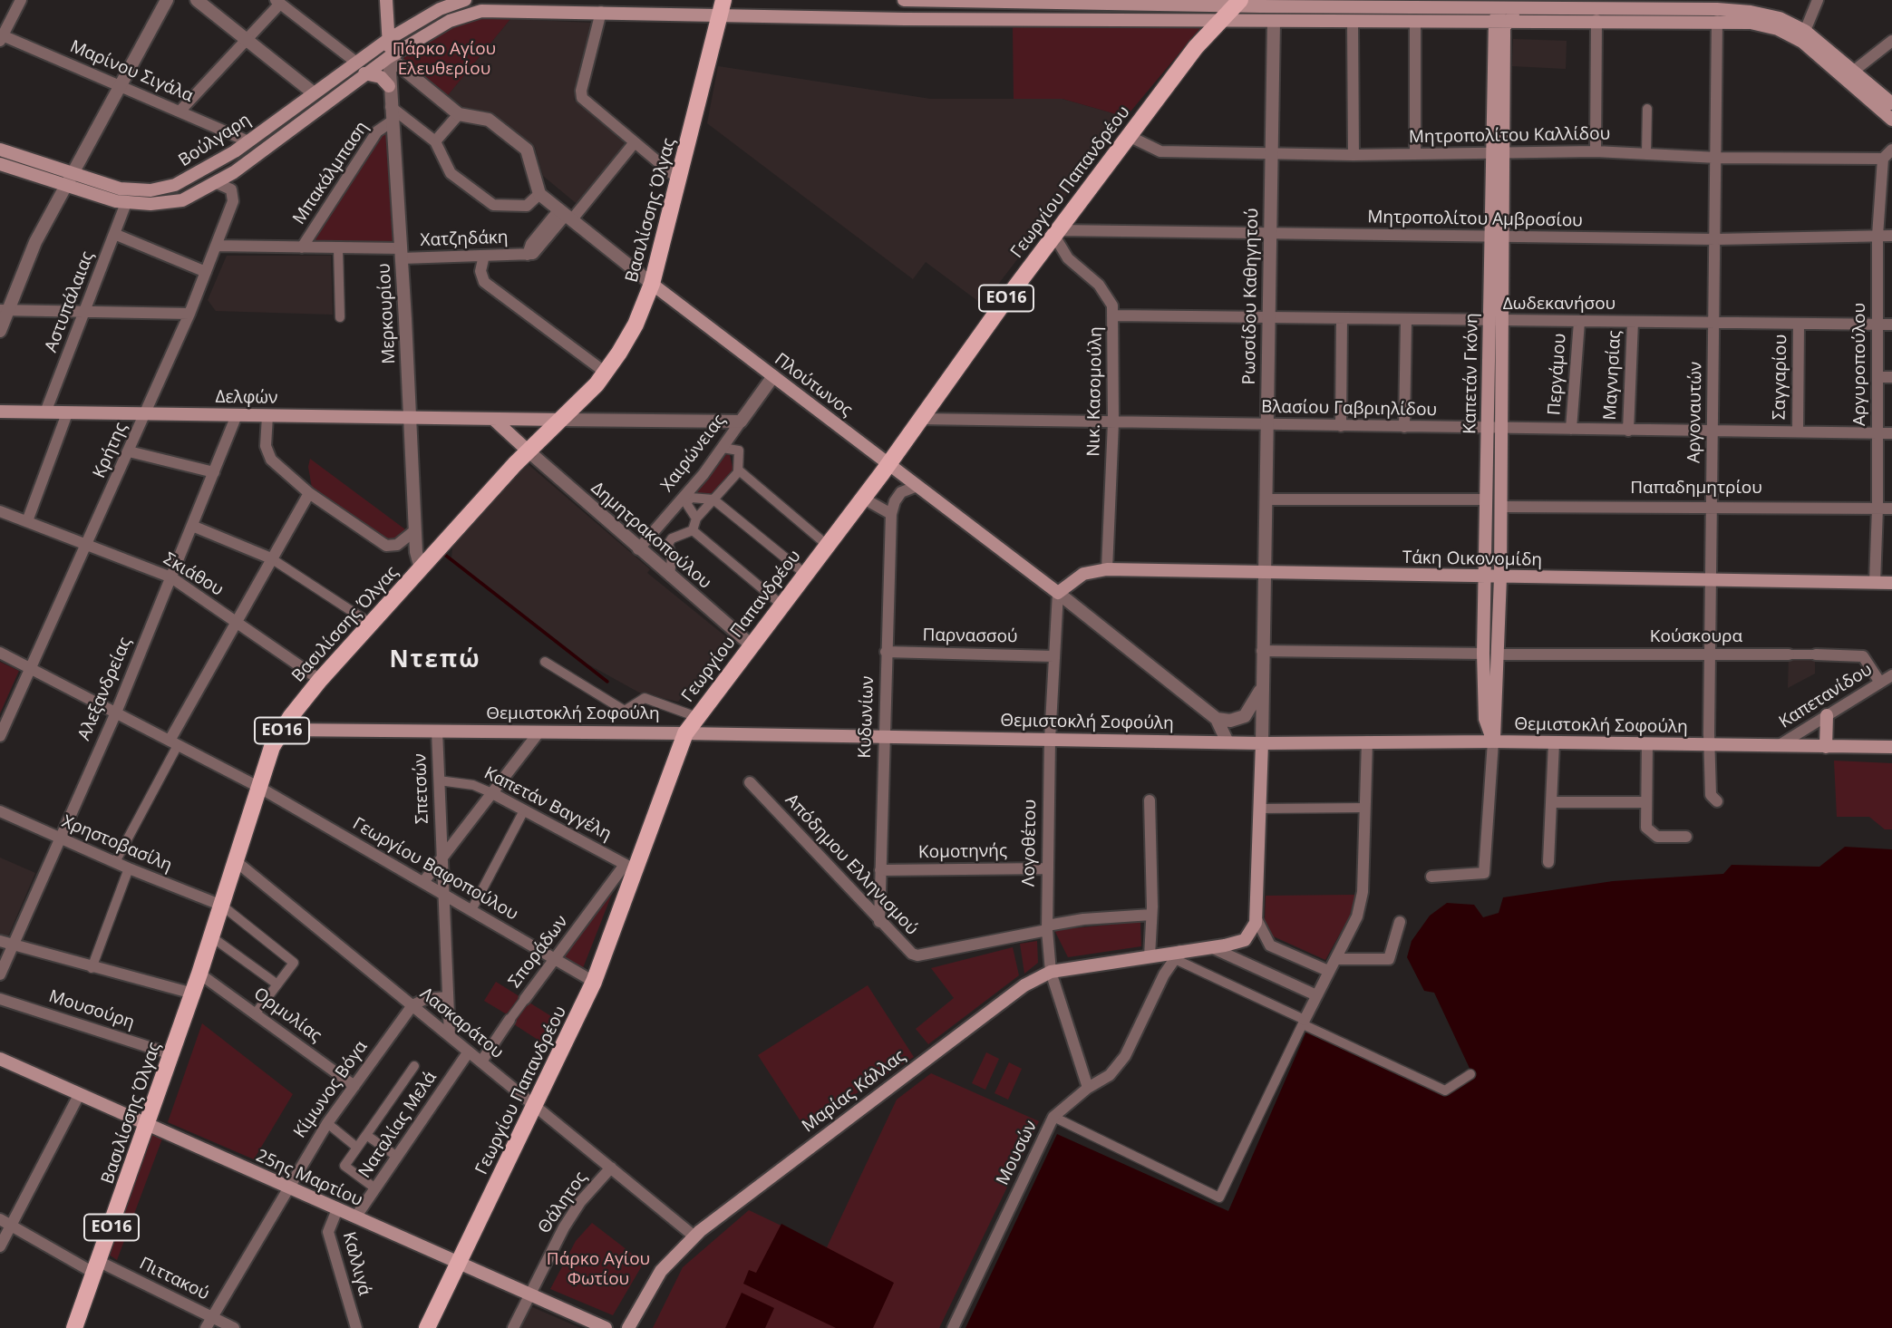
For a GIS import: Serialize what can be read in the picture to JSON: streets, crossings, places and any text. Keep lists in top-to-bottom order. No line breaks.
{"streets":{"main road":["Βούλγαρη","Γεωργίου Παπανδρέου","Βασιλίσσης Όλγας","ΕΟ16","Καπετάν Γκόνη","Πλούτωνος","Δελφών","Τάκη Οικονομίδη","Θεμιστοκλή Σοφούλη","Μαρίας Κάλλας","25ης Μαρτίου"],"street":["Μαρίνου Σιγάλα","Μητροπολίτου Καλλίδου","Μπακάλμπαση","Μητροπολίτου Αμβροσίου","Χατζηδάκη","Ρωσσίδου Καθηγητού","Αστυπάλαιας","Δωδεκανήσου","Μερκουρίου","Αργυροπούλου","Περγάμου","Μαγνησίας","Σαγγαρίου","Νικ. Κασομούλη","Βλασίου Γαβριηλίδου","Αργοναυτών","Κρήτης","Χαιρώνειας","Παπαδημητρίου","Δημητρακοπούλου","Σκιάθου","Παρνασσού","Κούσκουρα","Αλεξανδρείας","Καπετανίδου","Κυδωνίων","Σπετσών","Καπετάν Βαγγέλη","Λογοθέτου","Χρηστοβασίλη","Κομοτηνής","Απόδημου Ελληνισμού","Γεωργίου Βαφοπούλου","Σποράδων","Μουσούρη","Ορμυλίας","Λασκαράτου","Κίμωνος Βόγα","Ναταλίας Μελά","Μουσών","Θάλητος","Καλλιγά","Πιττακού"]},"crossings":[["Μαρίνου Σιγάλα","Βούλγαρη"],["Μητροπολίτου Καλλίδου","Γεωργίου Παπανδρέου"],["Μητροπολίτου Καλλίδου","Ρωσσίδου Καθηγητού"],["Μητροπολίτου Καλλίδου","Αργυροπούλου"],["Μητροπολίτου Καλλίδου","Καπετάν Γκόνη"],["Μητροπολίτου Καλλίδου","Αργοναυτών"],["Βούλγαρη","Γεωργίου Παπανδρέου"],["Βούλγαρη","Βασιλίσσης Όλγας"],["Βούλγαρη","Ρωσσίδου Καθηγητού"],["Βούλγαρη","ΕΟ16"],["Βούλγαρη","Αστυπάλαιας"],["Βούλγαρη","Μερκουρίου"],["Βούλγαρη","Καπετάν Γκόνη"],["Βούλγαρη","Κρήτης"],["Μπακάλμπαση","Χατζηδάκη"],["Μπακάλμπαση","Μερκουρίου"],["Γεωργίου Παπανδρέου","Μητροπολίτου Αμβροσίου"],["Γεωργίου Παπανδρέου","ΕΟ16"],["Γεωργίου Παπανδρέου","Πλούτωνος"],["Γεωργίου Παπανδρέου","Νικ. Κασομούλη"],["Γεωργίου Παπανδρέου","Βλασίου Γαβριηλίδου"],["Γεωργίου Παπανδρέου","Δημητρακοπούλου"],["Γεωργίου Παπανδρέου","Θεμιστοκλή Σοφούλη"],["Γεωργίου Παπανδρέου","Καπετάν Βαγγέλη"],["Γεωργίου Παπανδρέου","Γεωργίου Βαφοπούλου"],["Γεωργίου Παπανδρέου","Σποράδων"],["Γεωργίου Παπανδρέου","Λασκαράτου"],["Γεωργίου Παπανδρέου","25ης Μαρτίου"],["Βασιλίσσης Όλγας","Μερκουρίου"],["Βασιλίσσης Όλγας","Πλούτωνος"],["Βασιλίσσης Όλγας","Δελφών"],["Βασιλίσσης Όλγας","Δημητρακοπούλου"],["Βασιλίσσης Όλγας","Σκιάθου"],["Βασιλίσσης Όλγας","Θεμιστοκλή Σοφούλη"],["Βασιλίσσης Όλγας","Χρηστοβασίλη"],["Βασιλίσσης Όλγας","Γεωργίου Βαφοπούλου"],["Βασιλίσσης Όλγας","Μουσούρη"],["Βασιλίσσης Όλγας","Ορμυλίας"],["Βασιλίσσης Όλγας","Λασκαράτου"],["Βασιλίσσης Όλγας","25ης Μαρτίου"],["Βασιλίσσης Όλγας","Πιττακού"],["Μητροπολίτου Αμβροσίου","Ρωσσίδου Καθηγητού"],["Μητροπολίτου Αμβροσίου","Αργυροπούλου"],["Μητροπολίτου Αμβροσίου","Καπετάν Γκόνη"],["Μητροπολίτου Αμβροσίου","Νικ. Κασομούλη"],["Μητροπολίτου Αμβροσίου","Αργοναυτών"],["Χατζηδάκη","Μερκουρίου"],["Χατζηδάκη","Πλούτωνος"],["Χατζηδάκη","Κρήτης"],["Ρωσσίδου Καθηγητού","Δωδεκανήσου"],["Ρωσσίδου Καθηγητού","Βλασίου Γαβριηλίδου"],["Ρωσσίδου Καθηγητού","Τάκη Οικονομίδη"],["Ρωσσίδου Καθηγητού","Θεμιστοκλή Σοφούλη"],["Αστυπάλαιας","Δελφών"],["Δωδεκανήσου","Αργυροπούλου"],["Δωδεκανήσου","Καπετάν Γκόνη"],["Δωδεκανήσου","Περγάμου"],["Δωδεκανήσου","Μαγνησίας"],["Δωδεκανήσου","Σαγγαρίου"],["Δωδεκανήσου","Νικ. Κασομούλη"],["Δωδεκανήσου","Αργοναυτών"],["Μερκουρίου","Δελφών"],["Αργυροπούλου","Βλασίου Γαβριηλίδου"],["Αργυροπούλου","Παπαδημητρίου"],["Αργυροπούλου","Τάκη Οικονομίδη"],["Καπετάν Γκόνη","Βλασίου Γαβριηλίδου"],["Καπετάν Γκόνη","Παπαδημητρίου"],["Καπετάν Γκόνη","Τάκη Οικονομίδη"],["Καπετάν Γκόνη","Κούσκουρα"],["Καπετάν Γκόνη","Θεμιστοκλή Σοφούλη"],["Περγάμου","Βλασίου Γαβριηλίδου"],["Μαγνησίας","Βλασίου Γαβριηλίδου"],["Σαγγαρίου","Βλασίου Γαβριηλίδου"],["Πλούτωνος","Χαιρώνειας"],["Πλούτωνος","Τάκη Οικονομίδη"],["Πλούτωνος","Θεμιστοκλή Σοφούλη"],["Πλούτωνος","Λογοθέτου"],["Νικ. Κασομούλη","Βλασίου Γαβριηλίδου"],["Νικ. Κασομούλη","Τάκη Οικονομίδη"],["Δελφών","Κρήτης"],["Δελφών","Αλεξανδρείας"],["Βλασίου Γαβριηλίδου","Αργοναυτών"],["Αργοναυτών","Παπαδημητρίου"],["Αργοναυτών","Τάκη Οικονομίδη"],["Αργοναυτών","Κούσκουρα"],["Αργοναυτών","Θεμιστοκλή Σοφούλη"],["Κρήτης","Σκιάθου"],["Κρήτης","Γεωργίου Βαφοπούλου"],["Χαιρώνειας","Δημητρακοπούλου"],["Τάκη Οικονομίδη","Λογοθέτου"],["Σκιάθου","Αλεξανδρείας"],["Παρνασσού","Κυδωνίων"],["Παρνασσού","Λογοθέτου"],["Κούσκουρα","Καπετανίδου"],["Αλεξανδρείας","Χρηστοβασίλη"],["Αλεξανδρείας","Γεωργίου Βαφοπούλου"],["Καπετανίδου","Θεμιστοκλή Σοφούλη"],["Θεμιστοκλή Σοφούλη","Κυδωνίων"],["Θεμιστοκλή Σοφούλη","Σπετσών"],["Θεμιστοκλή Σοφούλη","Λογοθέτου"],["Κυδωνίων","Κομοτηνής"],["Κυδωνίων","Απόδημου Ελληνισμού"],["Σπετσών","Καπετάν Βαγγέλη"],["Σπετσών","Γεωργίου Βαφοπούλου"],["Σπετσών","Λασκαράτου"],["Καπετάν Βαγγέλη","Σποράδων"],["Λογοθέτου","Κομοτηνής"],["Λογοθέτου","Απόδημου Ελληνισμού"],["Λογοθέτου","Μαρίας Κάλλας"],["Λογοθέτου","Μουσών"],["Γεωργίου Βαφοπούλου","Σποράδων"],["Σποράδων","Λασκαράτου"],["Ορμυλίας","Κίμωνος Βόγα"],["Λασκαράτου","Κίμωνος Βόγα"],["Λασκαράτου","Μαρίας Κάλλας"],["Λασκαράτου","Ναταλίας Μελά"],["Λασκαράτου","Θάλητος"],["Κίμωνος Βόγα","25ης Μαρτίου"],["Κίμωνος Βόγα","Πιττακού"],["Μαρίας Κάλλας","Μουσών"],["Ναταλίας Μελά","25ης Μαρτίου"],["25ης Μαρτίου","Θάλητος"],["25ης Μαρτίου","Καλλιγά"]],"districts":["Ντεπώ"],"parks":["Πάρκο Αγίου Ελευθερίου","Πάρκο Αγίου Φωτίου"]}
